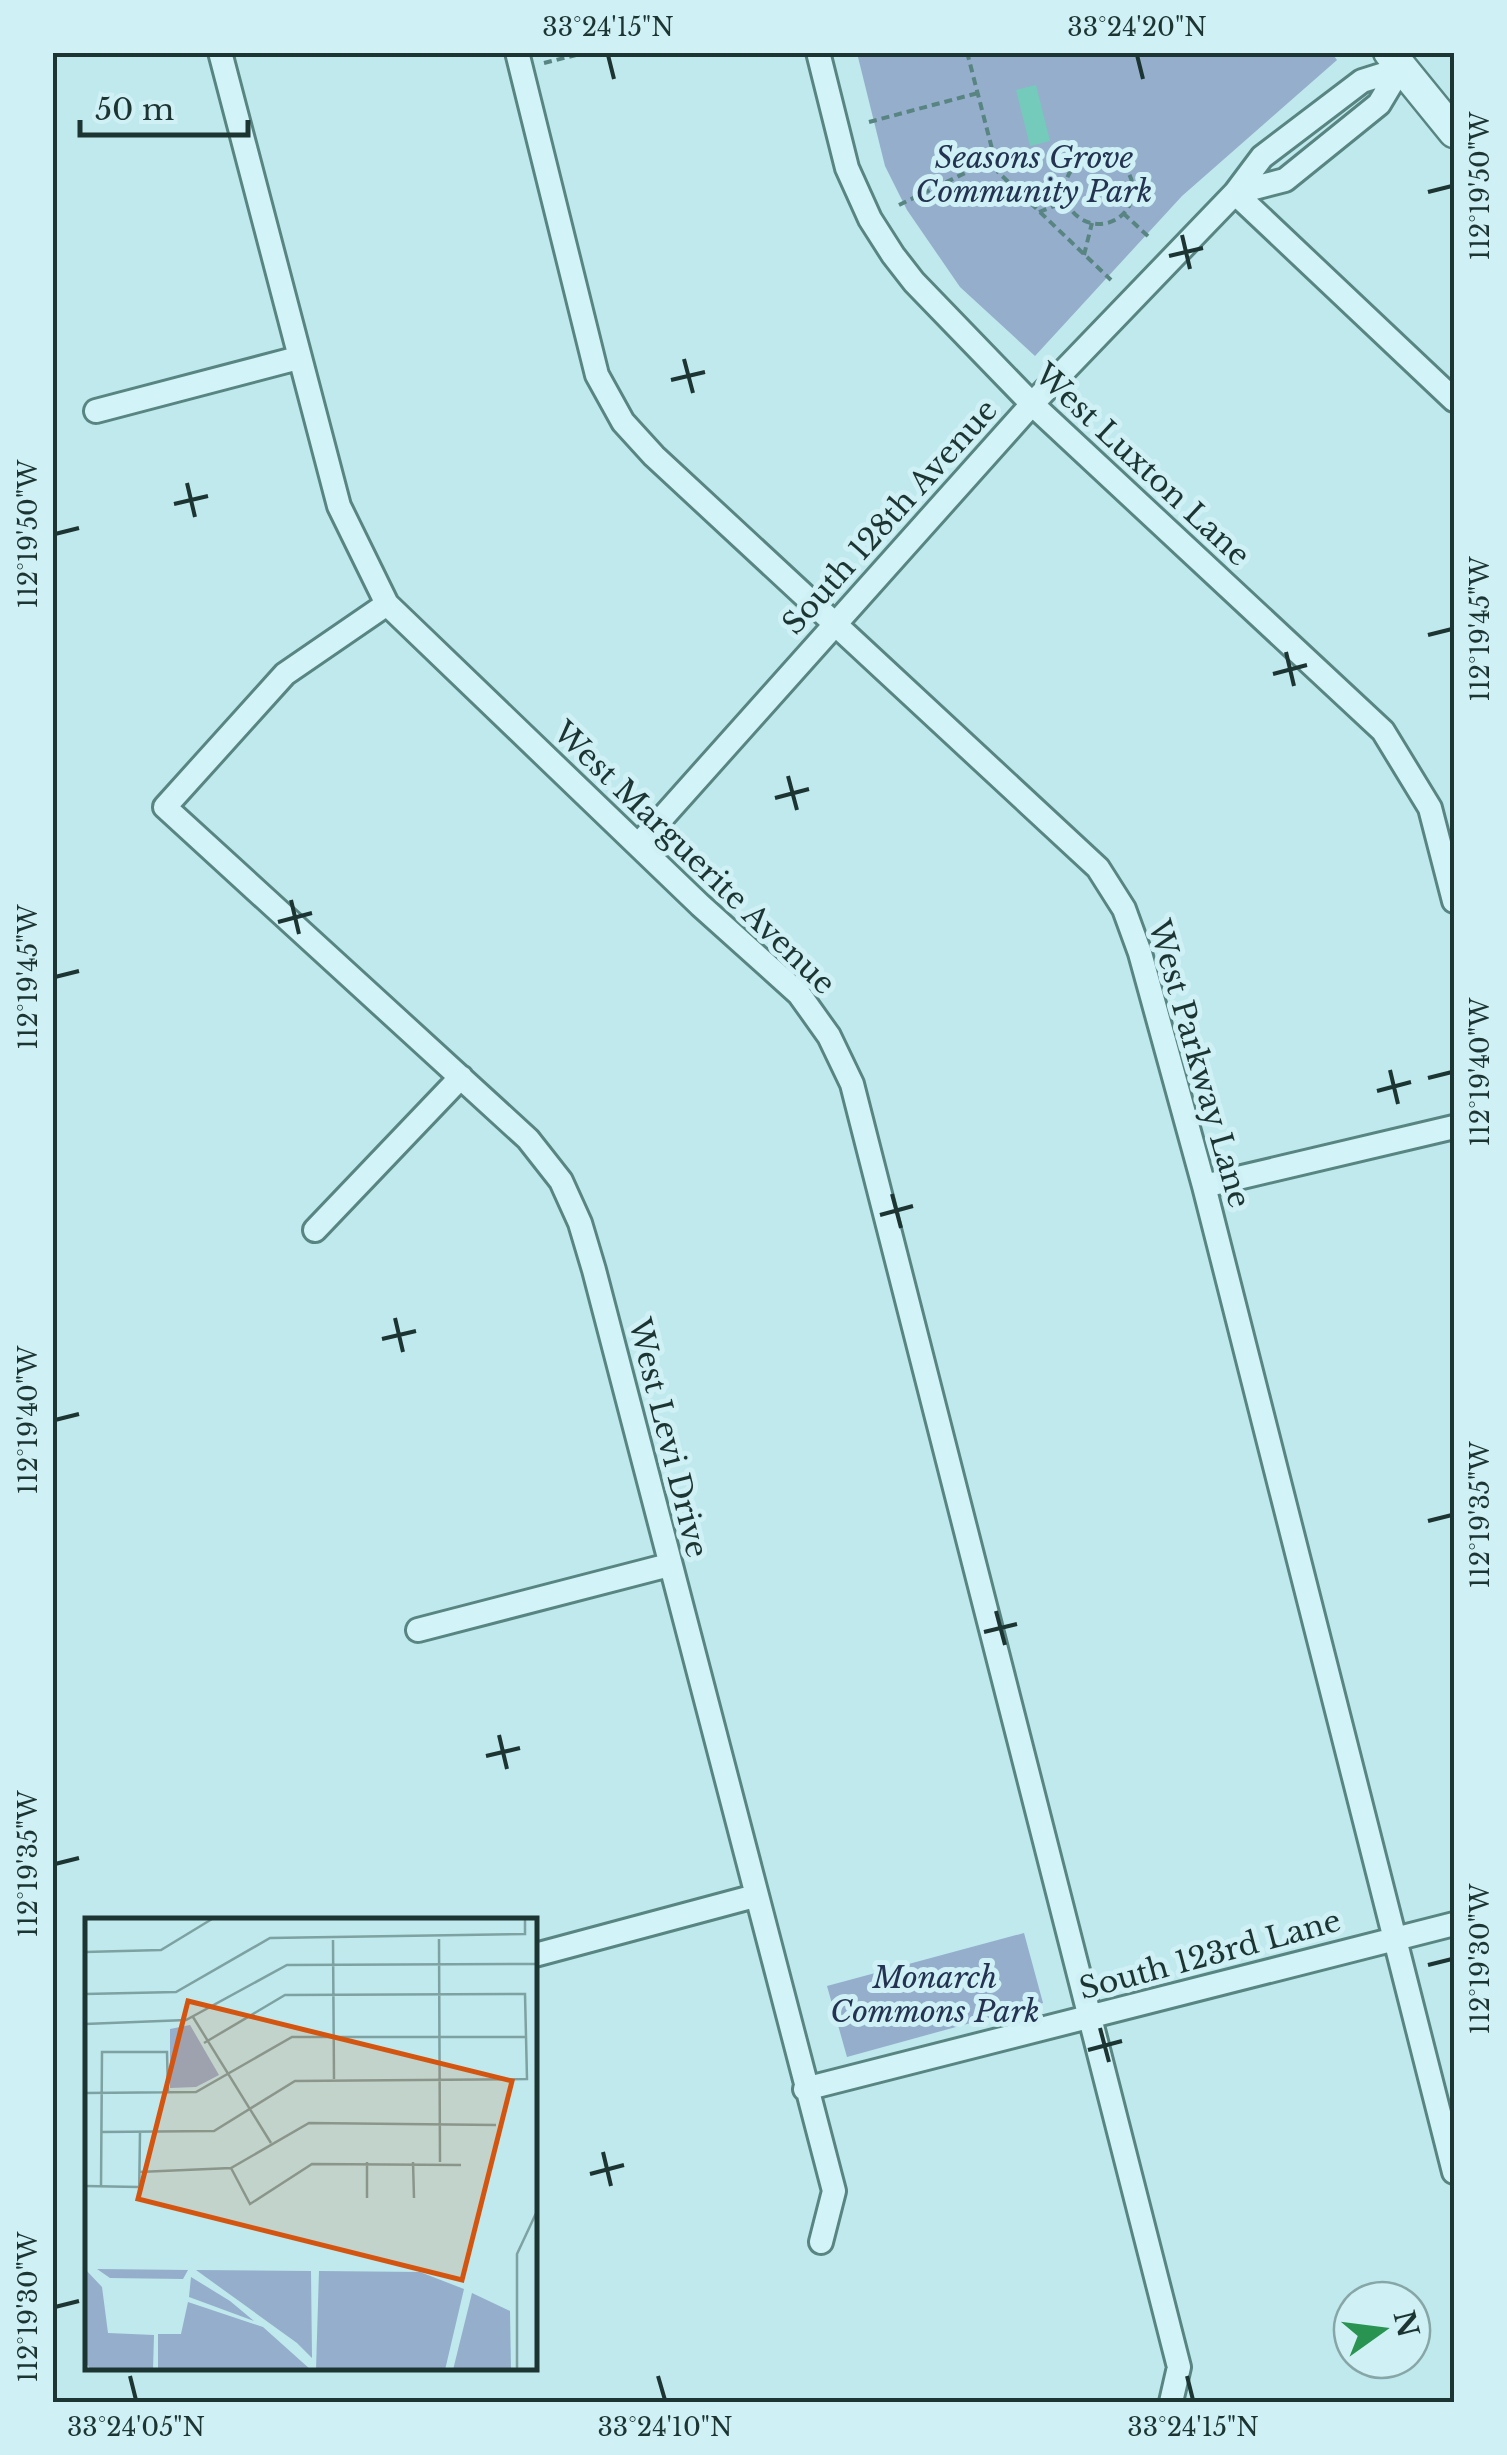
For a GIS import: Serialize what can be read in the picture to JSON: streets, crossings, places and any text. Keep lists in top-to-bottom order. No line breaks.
{"streets":{"street":["West Luxton Lane","South 128th Avenue","West Marguerite Avenue","West Parkway Lane","West Levi Drive","South 123rd Lane"]},"crossings":[["West Luxton Lane","South 128th Avenue"],["South 128th Avenue","West Marguerite Avenue"],["South 128th Avenue","West Parkway Lane"],["West Marguerite Avenue","West Levi Drive"],["West Marguerite Avenue","South 123rd Lane"],["West Parkway Lane","South 123rd Lane"],["West Levi Drive","South 123rd Lane"]],"parks":["Seasons Grove Community Park","Monarch Commons Park"],"scale_bar":"50 m","north":"right","coordinates":["33°24'15\"N","33°24'20\"N","112°19'50\"W","112°19'45\"W","112°19'40\"W","112°19'35\"W","112°19'30\"W","33°24'05\"N","33°24'10\"N"]}
